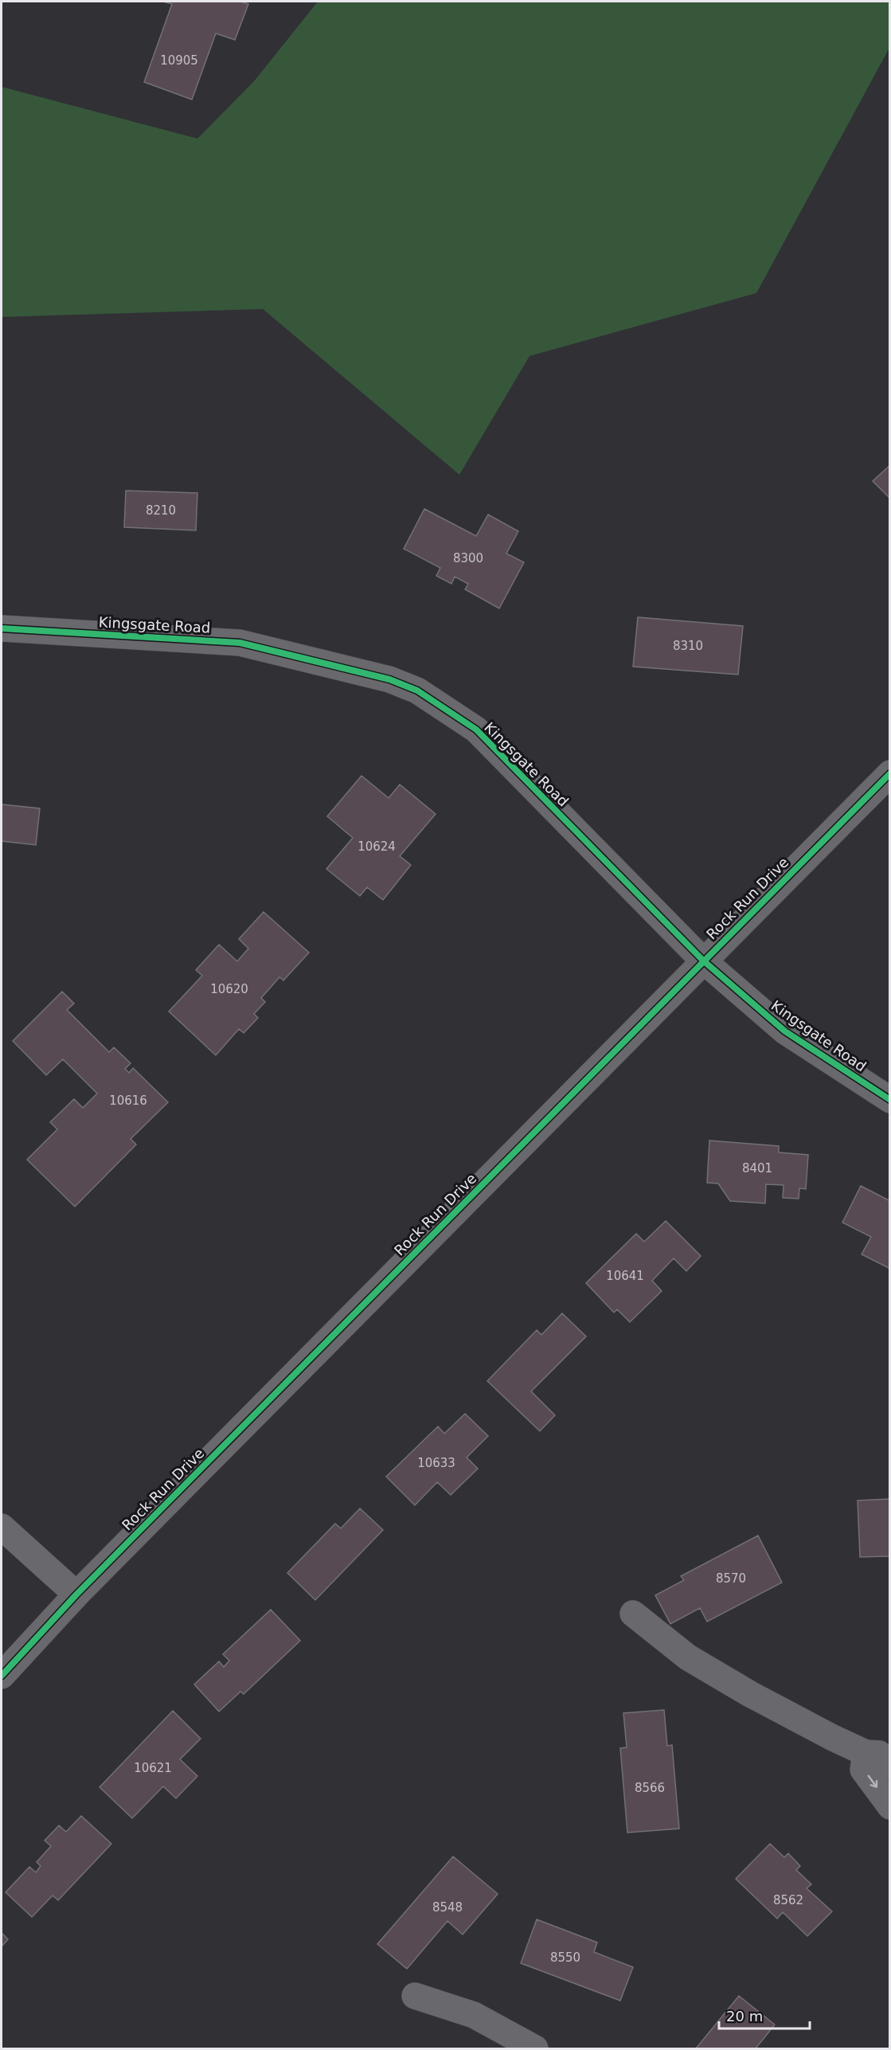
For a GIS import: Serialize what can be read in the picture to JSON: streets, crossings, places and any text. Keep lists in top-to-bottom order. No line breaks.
{"streets":{"street":["Kingsgate Road","Rock Run Drive"]},"crossings":[["Kingsgate Road","Rock Run Drive"]],"house_numbers":["10905","8210","8300","8310","10624","10620","10616","8401","10641","10633","8570","10621","8566","8562","8548","8550"],"scale_bar":"20 m"}
